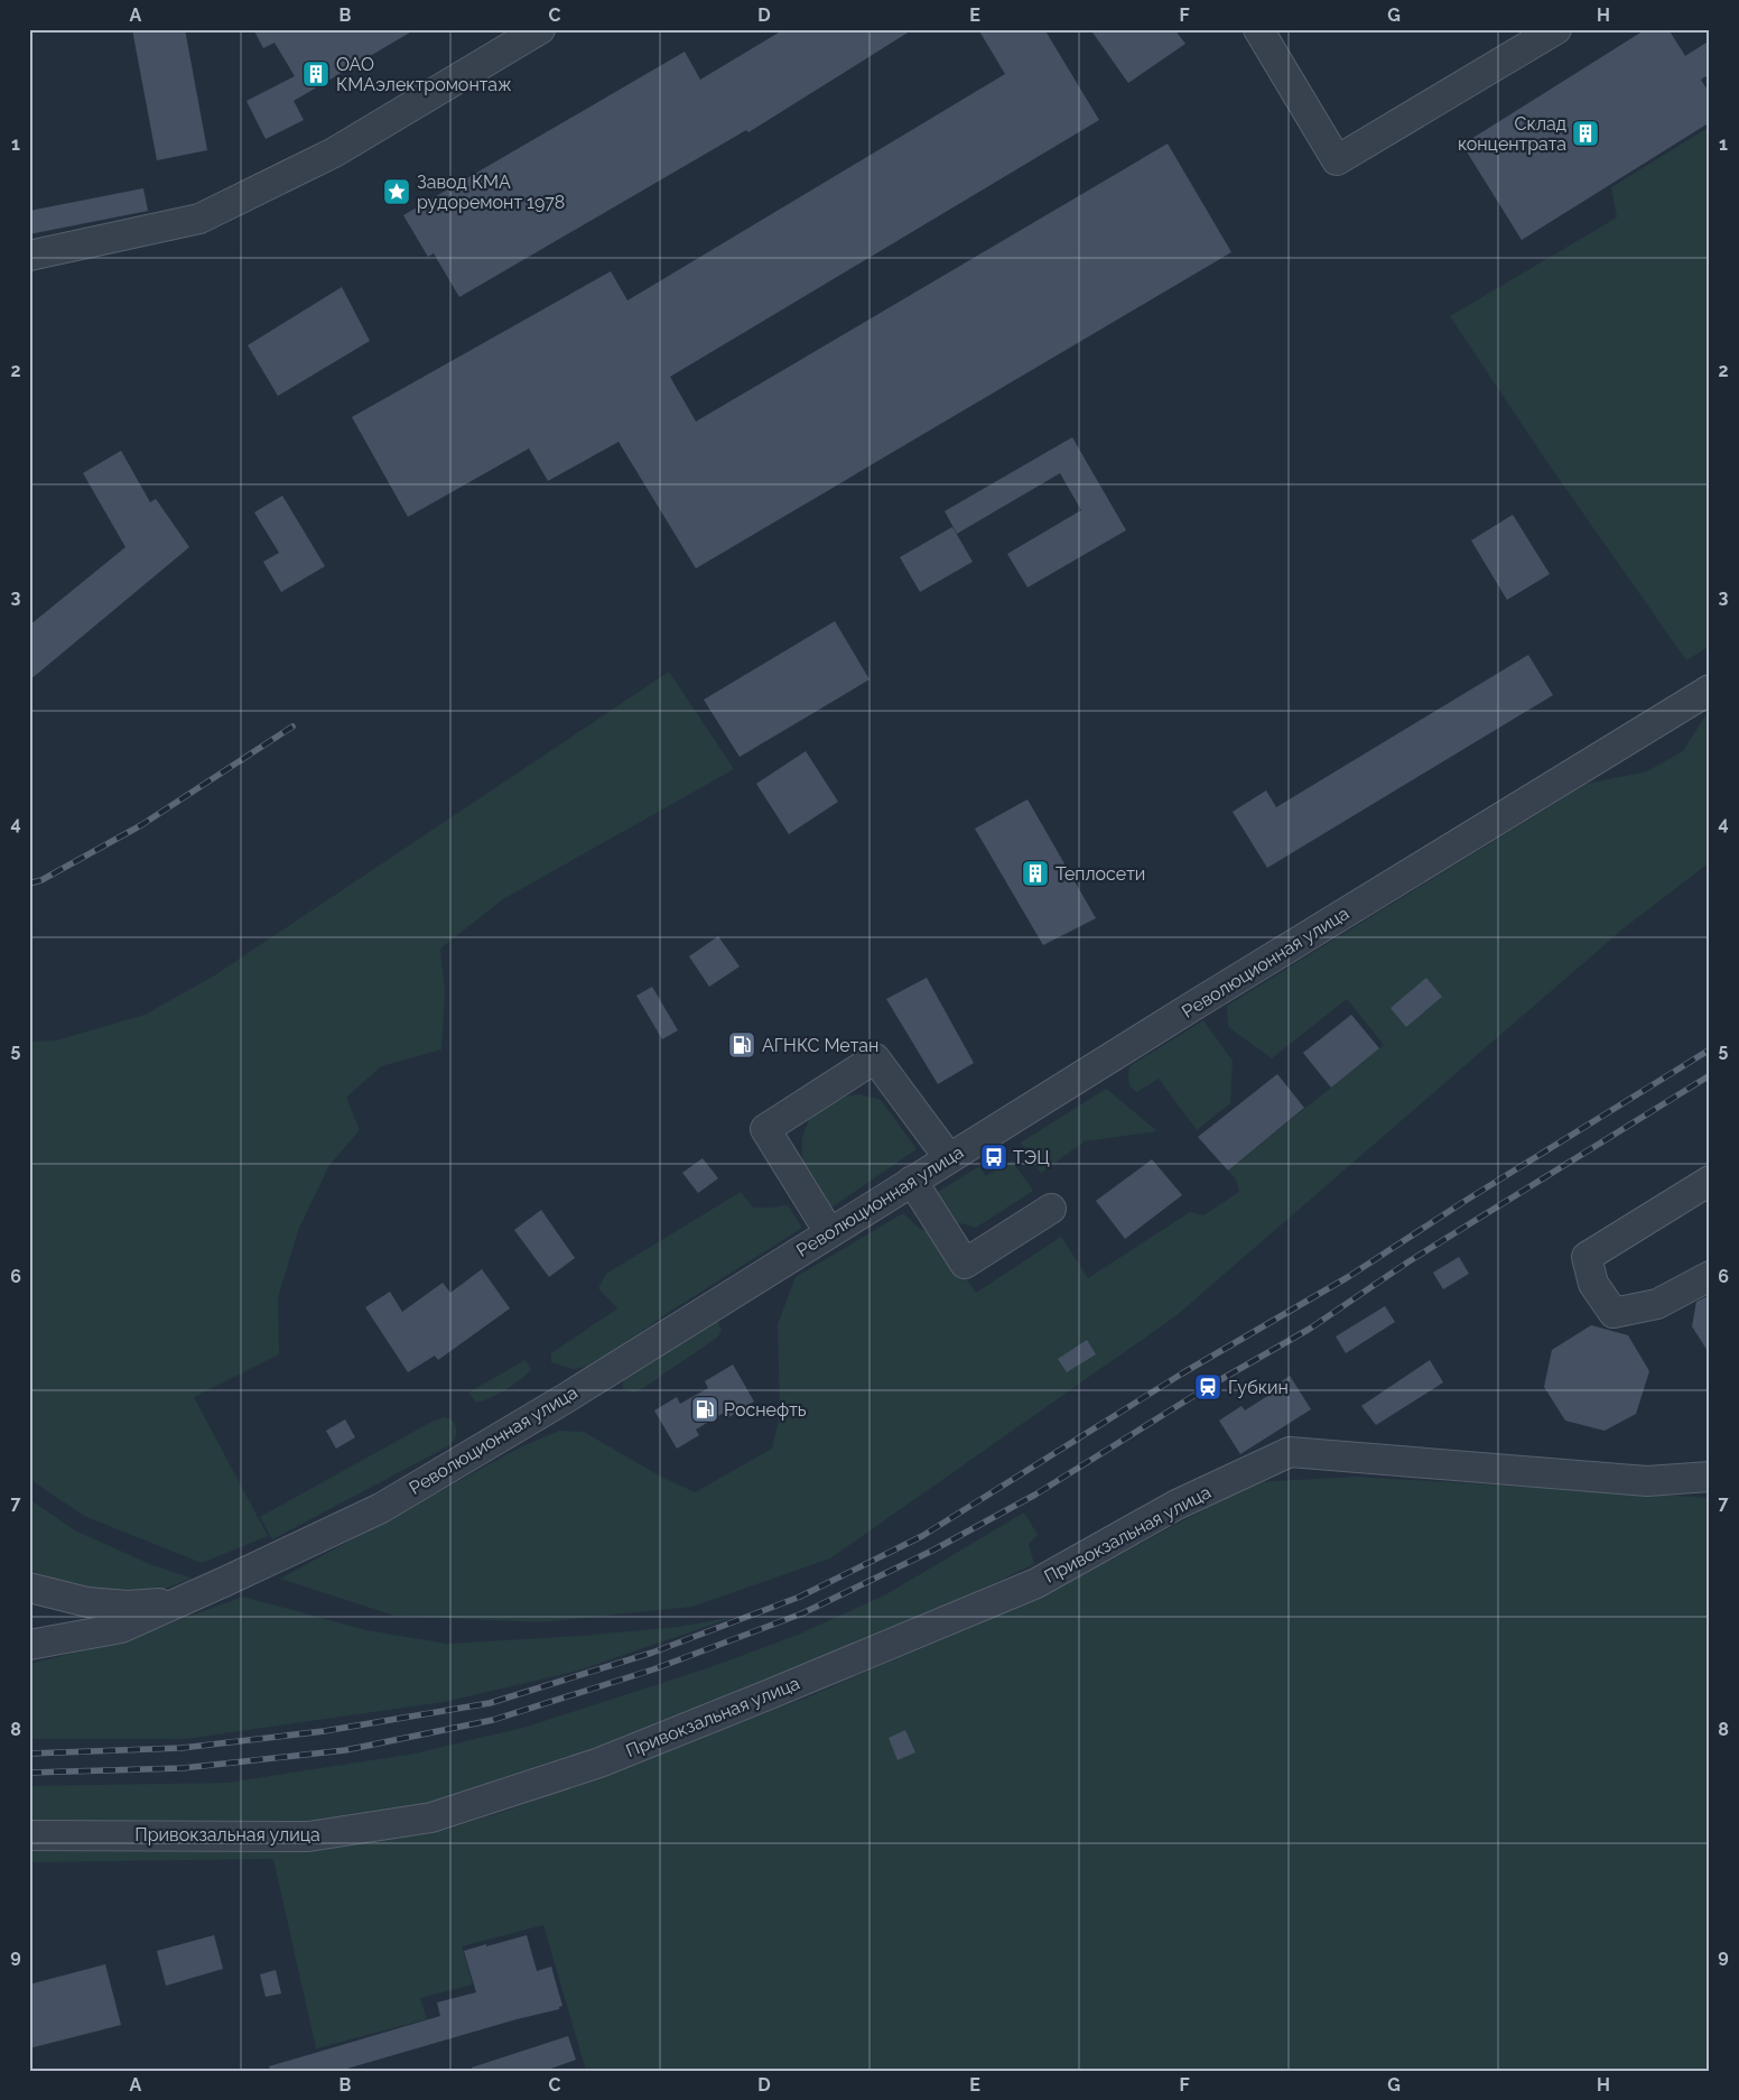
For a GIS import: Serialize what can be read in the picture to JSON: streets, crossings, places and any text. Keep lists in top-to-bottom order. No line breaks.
{"streets":{"street":["Революционная улица","Привокзальная улица"]},"places":{"building":["ОАО КМАэлектромонтаж","Склад концентрата","Теплосети"],"place":["Завод КМА рудоремонт 1978"],"fuel station":["АГНКС Метан","Роснефть"],"bus stop":["ТЭЦ"],"station":["Губкин"]},"grid":{"columns":["A","B","C","D","E","F","G","H"],"rows":["1","2","3","4","5","6","7","8","9"]}}
